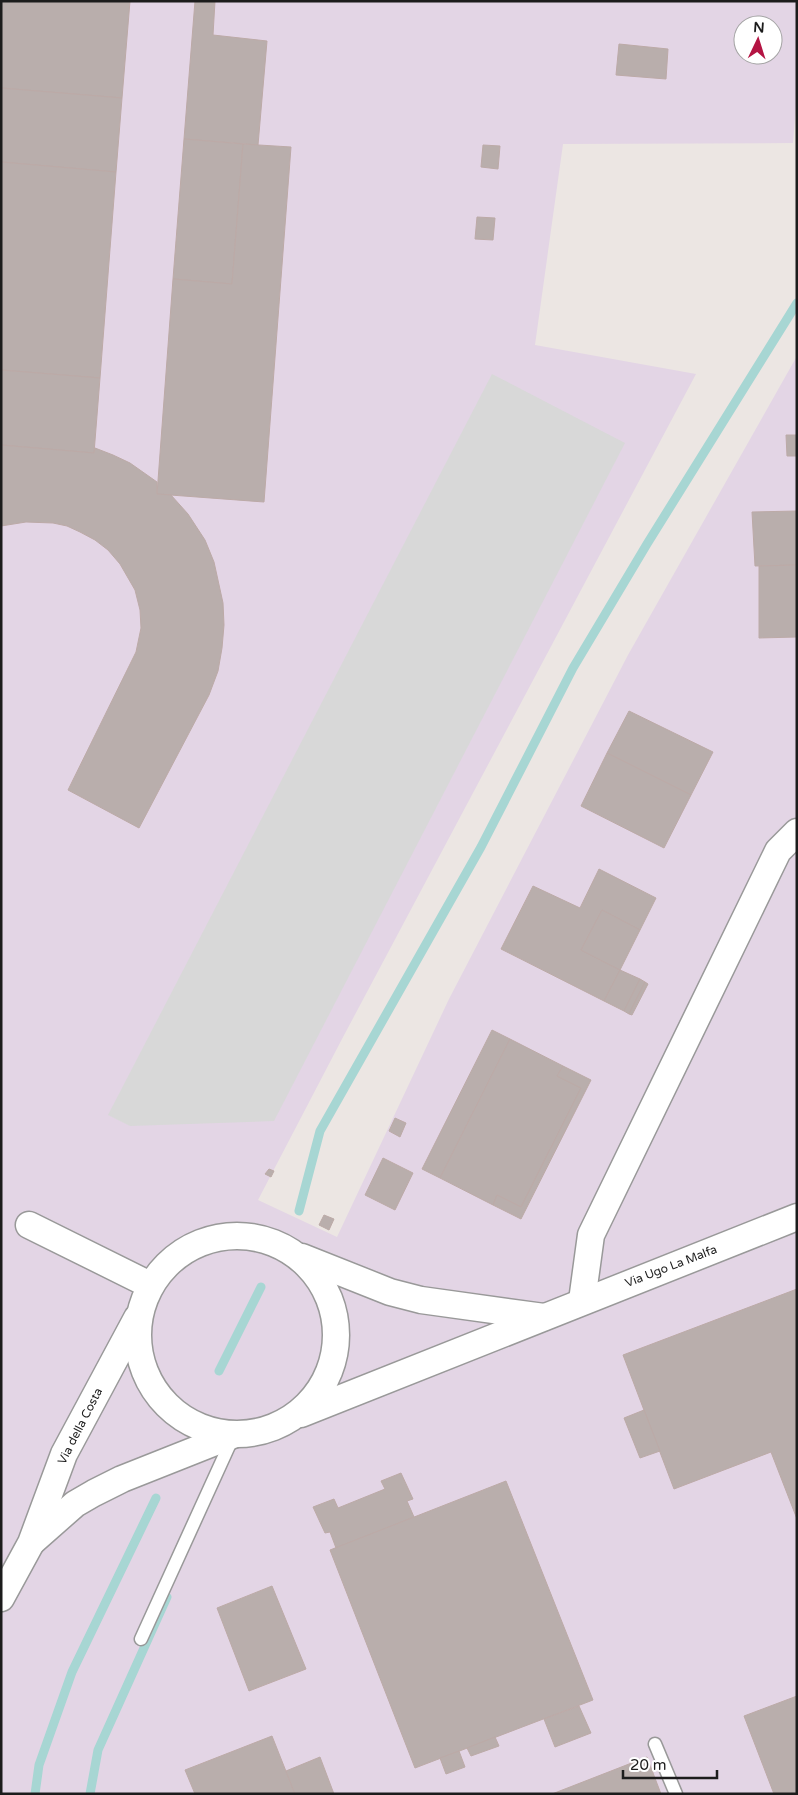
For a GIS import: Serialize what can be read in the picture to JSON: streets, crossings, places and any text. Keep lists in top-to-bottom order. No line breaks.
{"streets":{"street":["Via Ugo La Malfa","Via della Costa"]},"crossings":[["Via Ugo La Malfa","Via della Costa"]],"scale_bar":"20 m","north":"top"}
